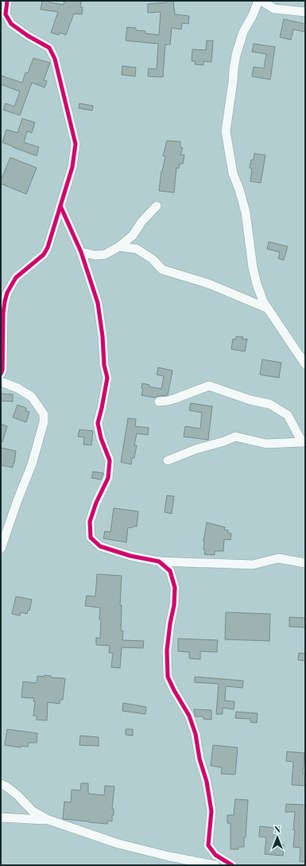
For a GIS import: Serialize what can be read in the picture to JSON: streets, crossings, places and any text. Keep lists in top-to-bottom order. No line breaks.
{"north":"top"}
